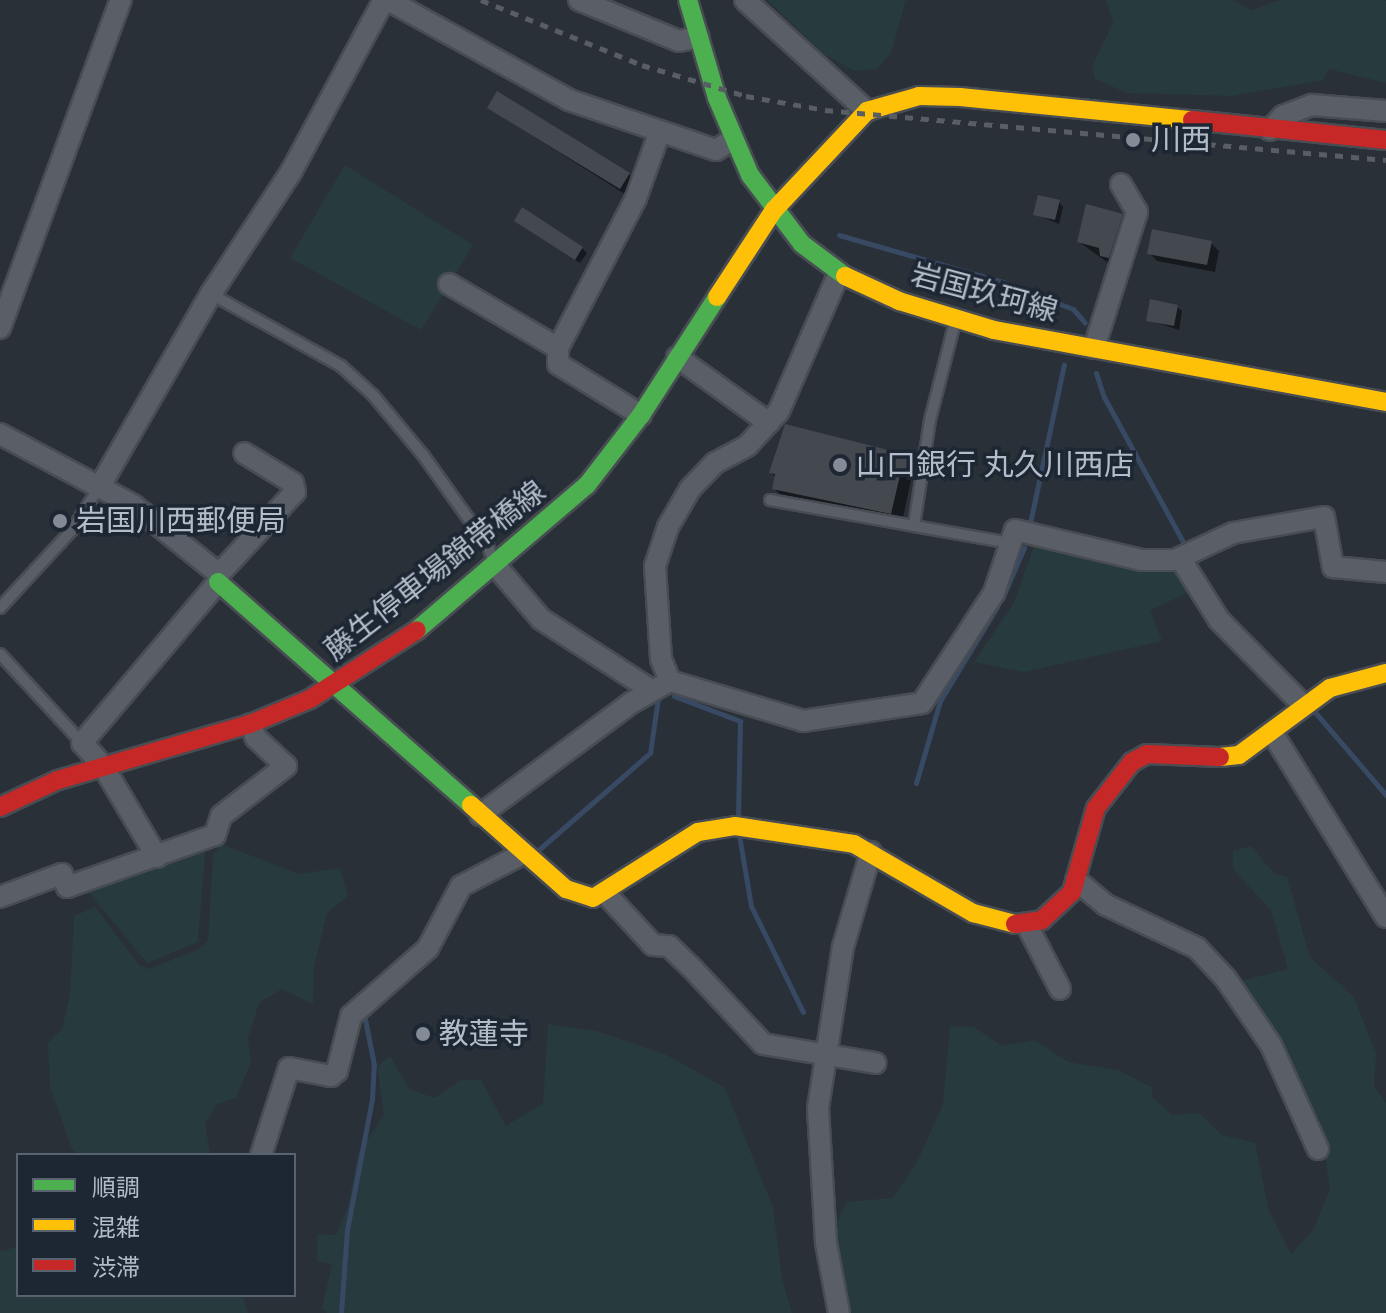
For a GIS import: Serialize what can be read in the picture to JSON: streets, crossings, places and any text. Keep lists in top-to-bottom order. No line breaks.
{"streets":{"street":["岩国玖珂線","藤生停車場錦帯橋線"]},"crossings":[["岩国玖珂線","藤生停車場錦帯橋線"]],"places":["川西","山口銀行 丸久川西店","岩国川西郵便局","教蓮寺"],"legend":["順調","混雑","渋滞"]}
